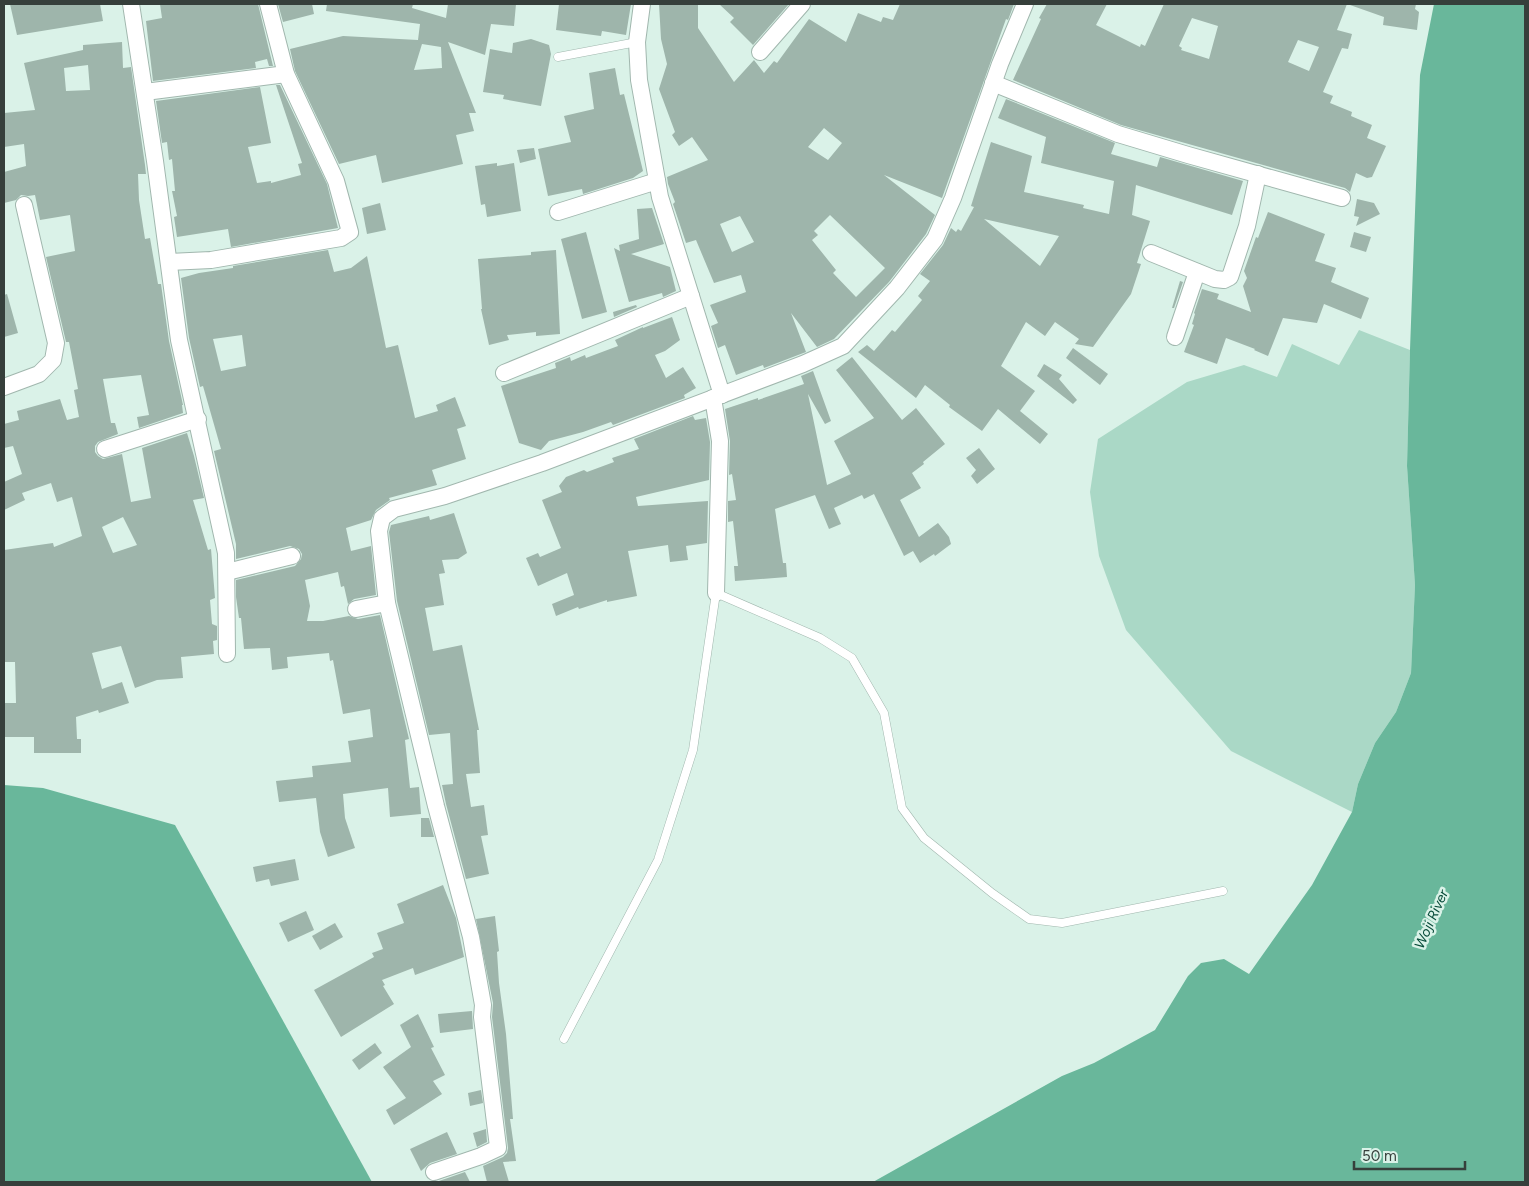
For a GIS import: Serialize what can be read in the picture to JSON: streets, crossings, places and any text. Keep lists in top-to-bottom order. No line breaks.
{"water":["Woji River"],"scale_bar":"50 m"}
